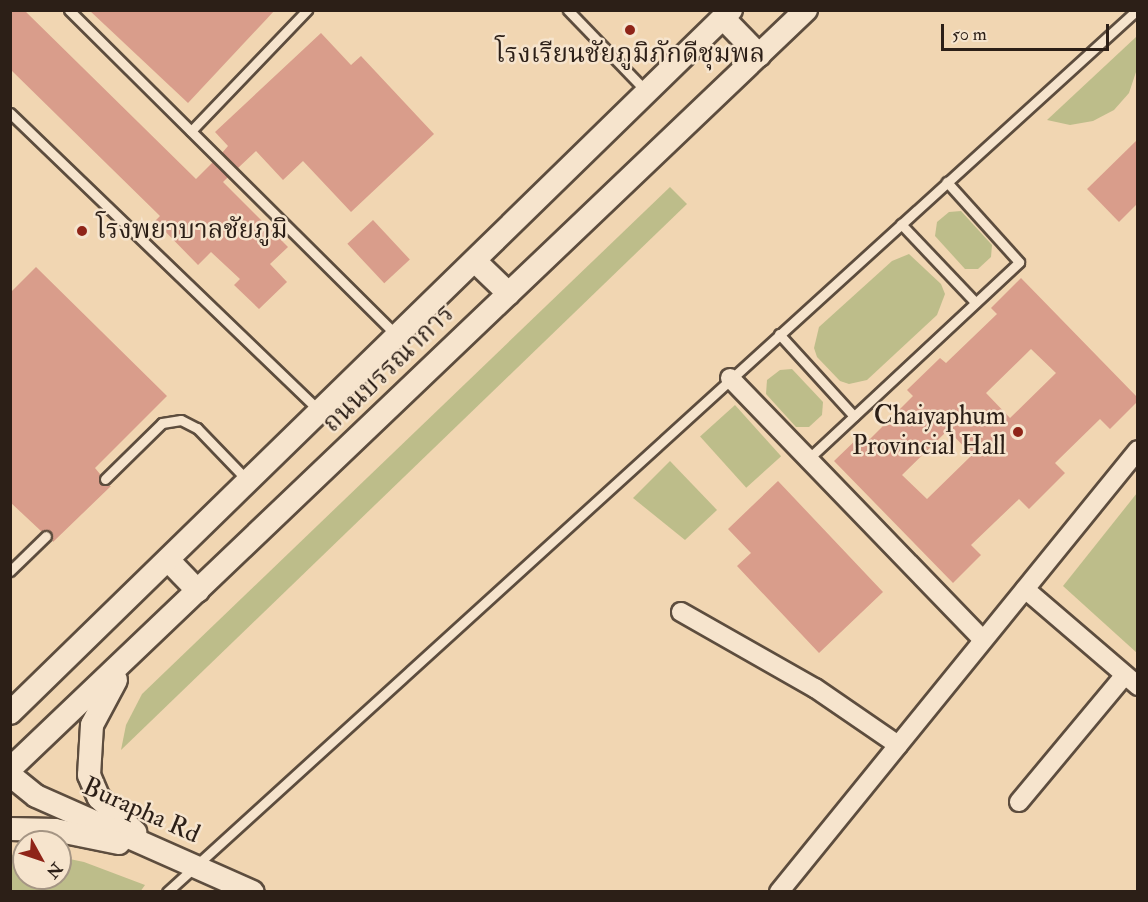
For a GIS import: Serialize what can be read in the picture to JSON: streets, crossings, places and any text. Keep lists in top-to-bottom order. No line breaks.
{"streets":{"street":["ถนนบรรณาการ","Burapha Rd"]},"places":["โรงเรียนชัยภูมิภักดีชุมพล","โรงพยาบาลชัยภูมิ","Chaiyaphum Provincial Hall"],"scale_bar":"50 m","north":"bottom right"}
